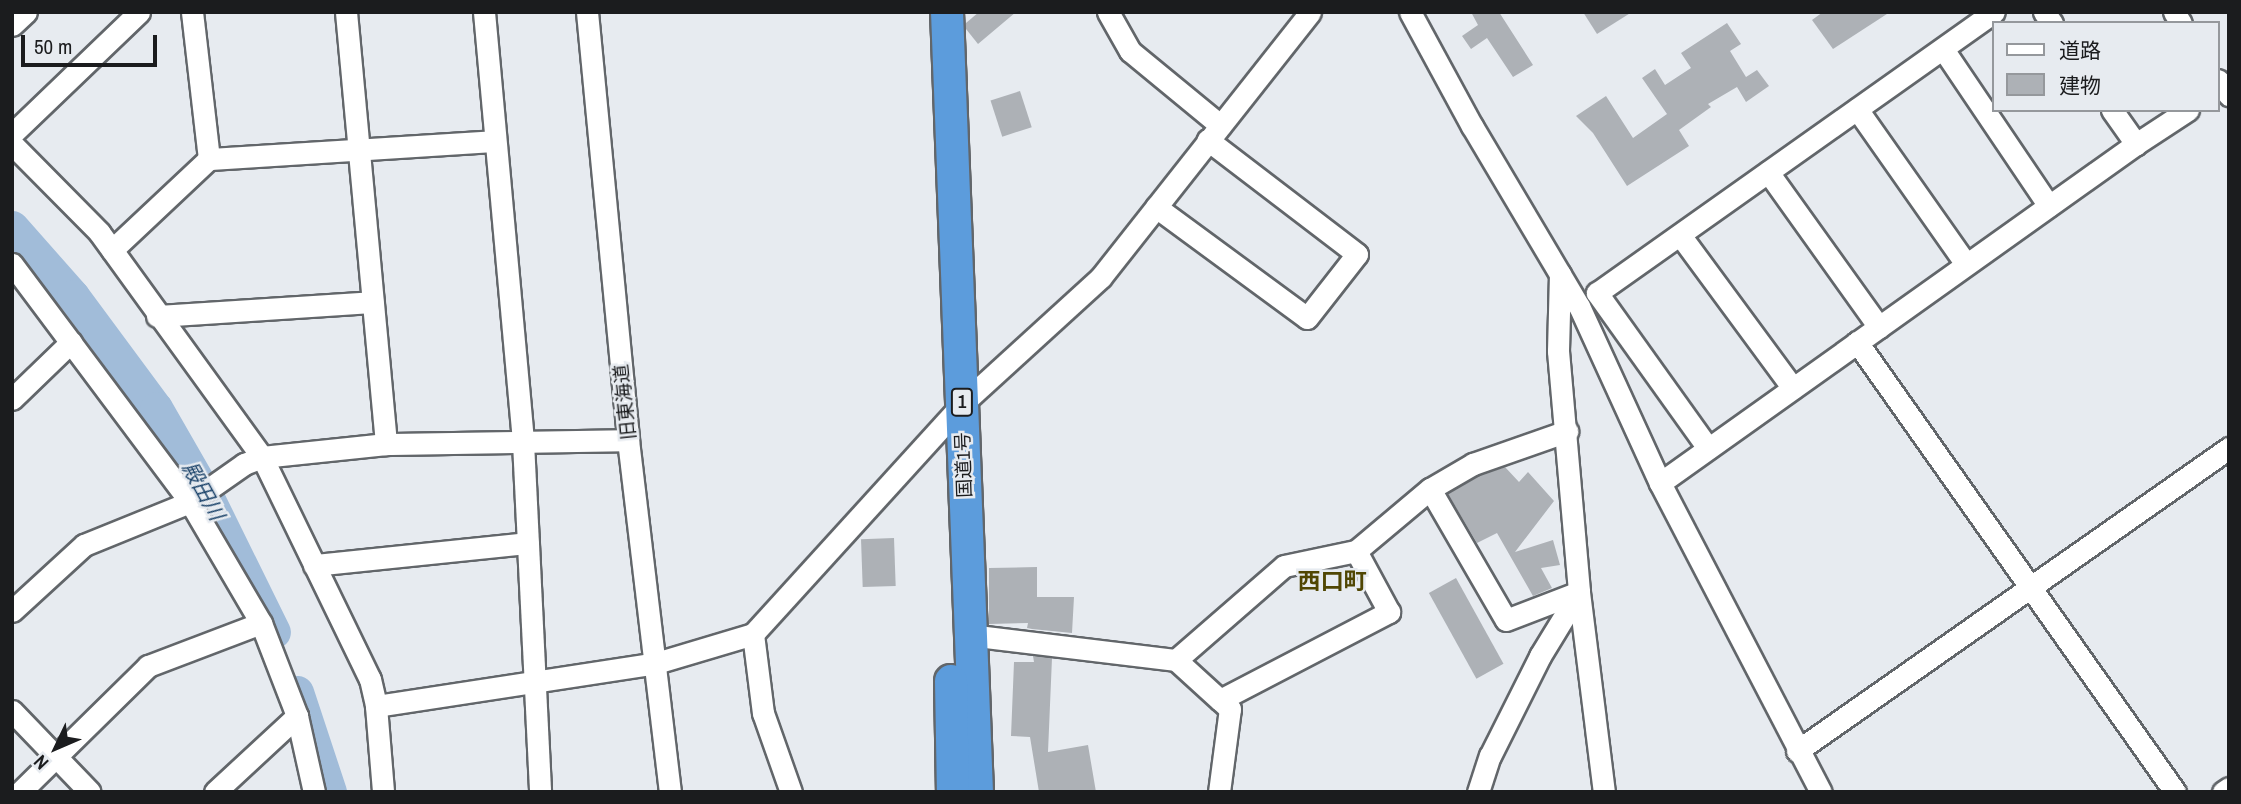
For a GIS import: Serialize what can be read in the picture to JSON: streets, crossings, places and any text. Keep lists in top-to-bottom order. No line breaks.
{"streets":{"highway":["1","国道1号"],"street":["旧東海道"]},"districts":["西口町"],"water":["殿田川"],"legend":["道路","建物"],"scale_bar":"50 m","north":"bottom left"}
